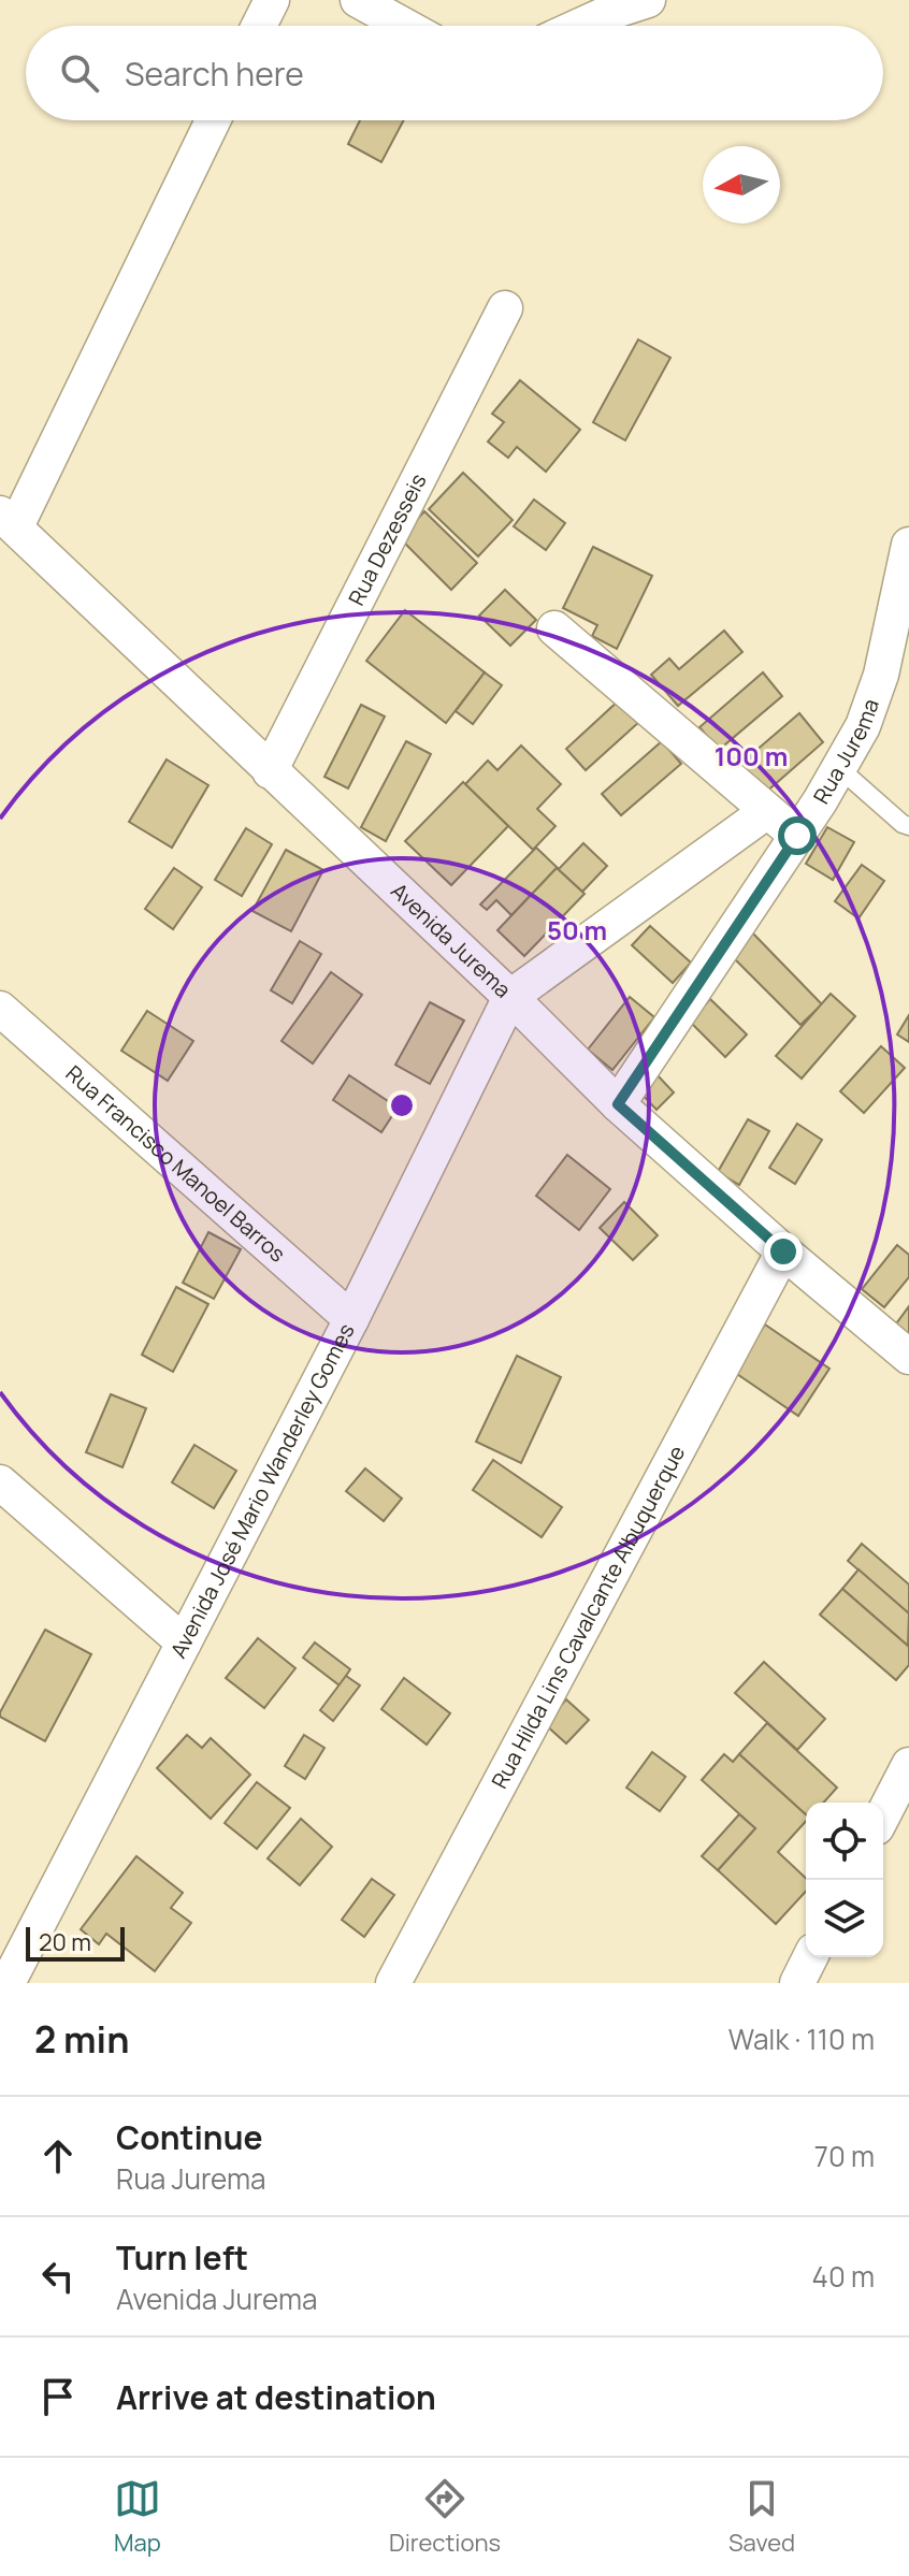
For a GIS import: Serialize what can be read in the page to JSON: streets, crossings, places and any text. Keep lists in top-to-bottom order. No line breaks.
{"streets":{"street":["Rua Dezesseis","Rua Jurema","Avenida Jurema","Rua Francisco Manoel Barros","Avenida José Mario Wanderley Gomes","Rua Hilda Lins Cavalcante Albuquerque"]},"crossings":[["Rua Dezesseis","Avenida Jurema"],["Rua Jurema","Avenida Jurema"],["Avenida Jurema","Avenida José Mario Wanderley Gomes"],["Avenida Jurema","Rua Hilda Lins Cavalcante Albuquerque"],["Rua Francisco Manoel Barros","Avenida José Mario Wanderley Gomes"]],"scale_bar":"20 m","north":"left","page":{"search":"Search here","scale":"20 m","heading":["2 min","Walk · 110 m"],"list":[["Continue","Rua Jurema","70 m"],["Turn left","Avenida Jurema","40 m"],"Arrive at destination"],"nav":["Map","Directions","Saved"]},"rings":["100 m","50 m"]}
